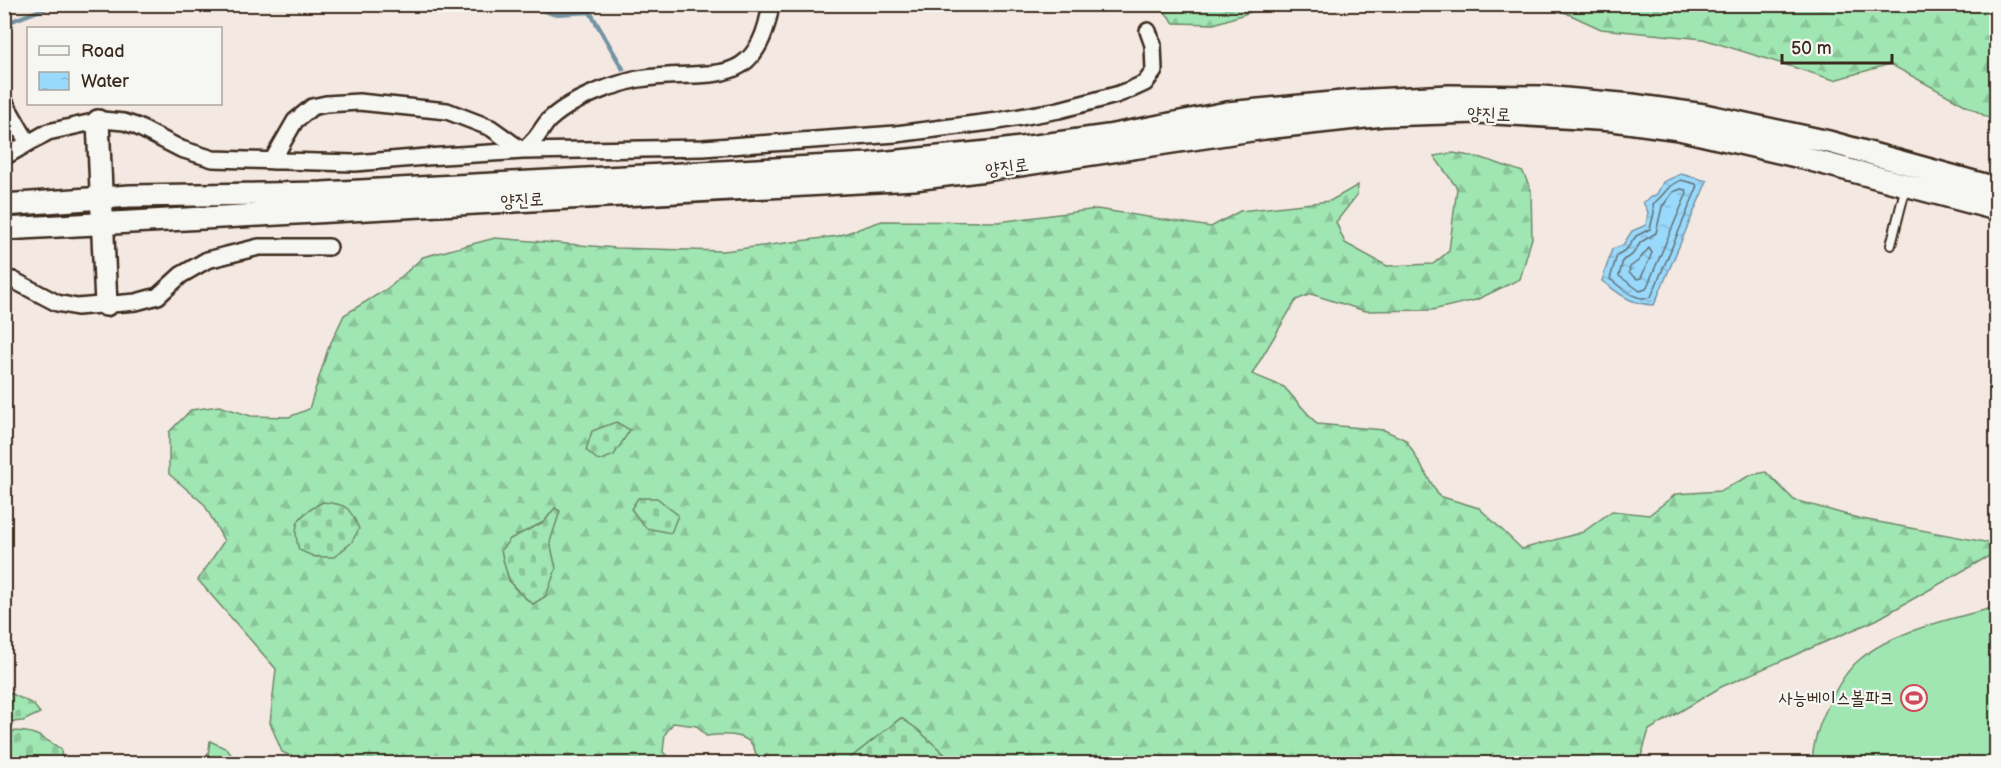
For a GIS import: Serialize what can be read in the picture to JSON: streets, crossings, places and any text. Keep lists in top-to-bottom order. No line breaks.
{"streets":{"main road":["양진로"]},"places":{"sports":["사능베이스볼파크"]},"legend":["Road","Water"],"scale_bar":"50 m"}
